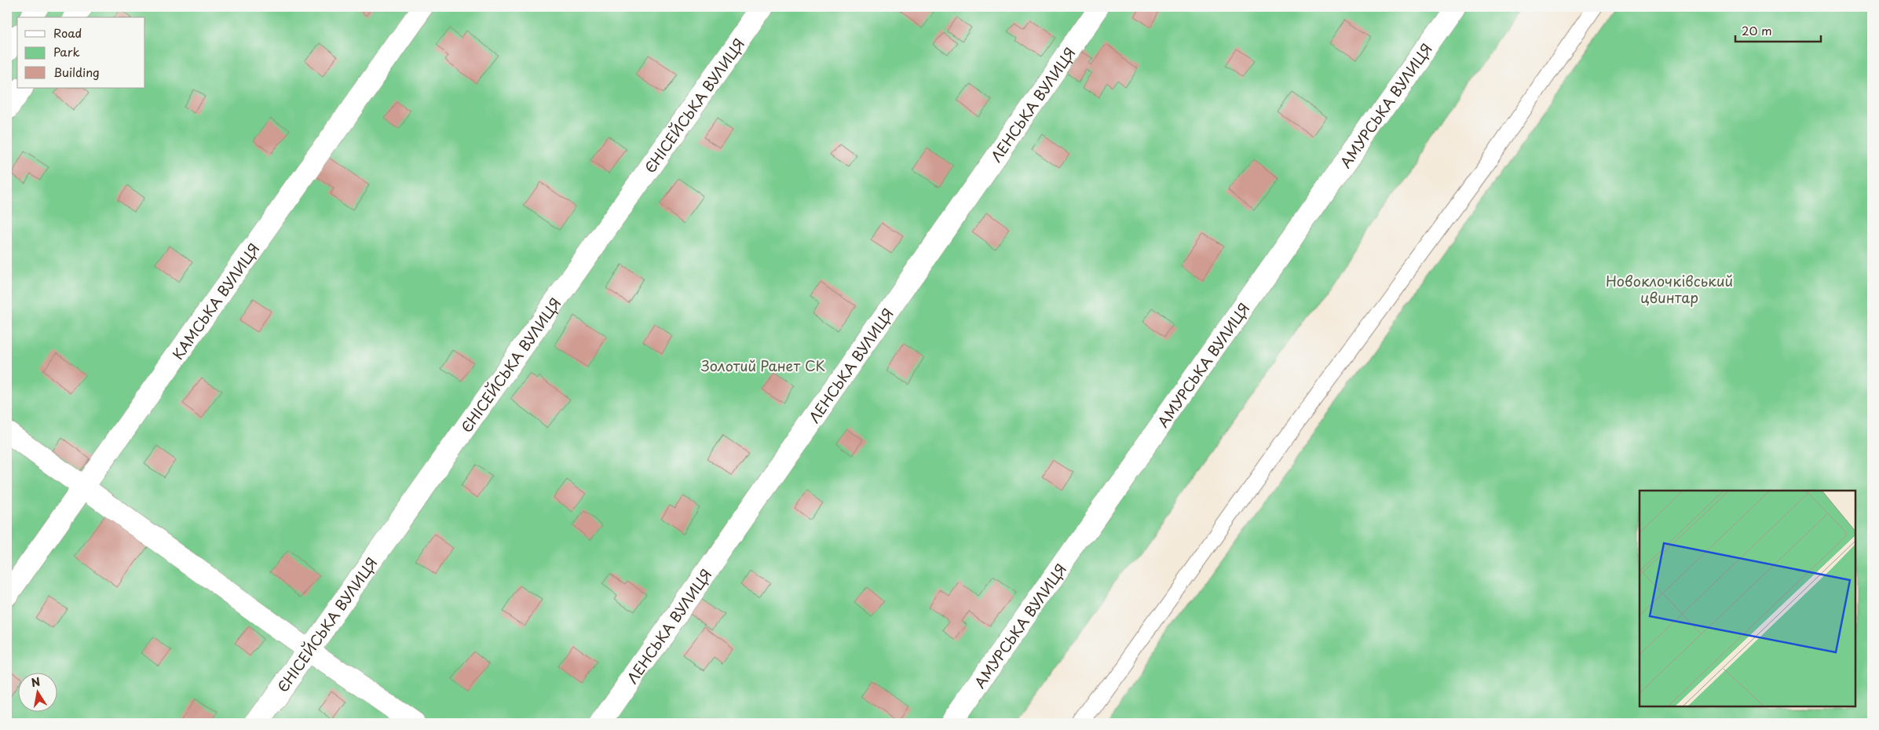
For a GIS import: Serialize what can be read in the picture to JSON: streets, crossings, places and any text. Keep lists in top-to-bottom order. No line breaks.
{"streets":{"street":["ЛЕНСЬКА ВУЛИЦЯ","ЄНІСЕЙСЬКА ВУЛИЦЯ","АМУРСЬКА ВУЛИЦЯ","КАМСЬКА ВУЛИЦЯ"]},"parks":["Новоклочківський цвинтар","Золотий Ранет СК"],"legend":["Road","Park","Building"],"scale_bar":"20 m","north":"top"}
